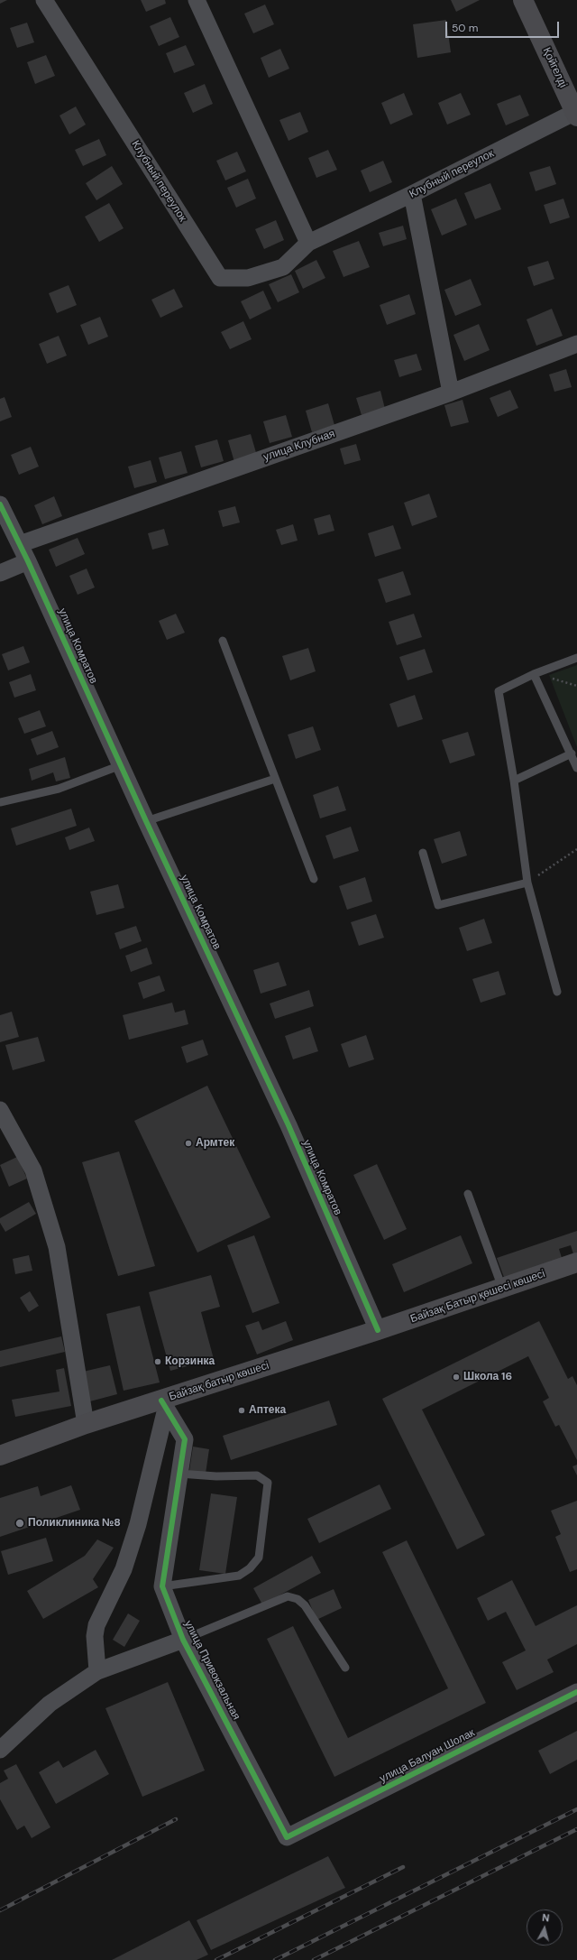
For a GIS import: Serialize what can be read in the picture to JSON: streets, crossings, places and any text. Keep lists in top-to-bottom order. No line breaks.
{"streets":{"main road":["Қойгелді","Байзақ Батыр қөшесі көшесі","Байзақ батыр көшесі"],"street":["Клубный переулок","улица Клубная","улица Комратов","улица Привокзальная","улица Балуан Шолак"]},"crossings":[["Қойгелді","Клубный переулок"],["улица Клубная","улица Комратов"],["улица Комратов","Байзақ Батыр қөшесі көшесі"],["улица Комратов","Байзақ батыр көшесі"],["Байзақ Батыр қөшесі көшесі","Байзақ батыр көшесі"],["Байзақ батыр көшесі","улица Привокзальная"],["улица Привокзальная","улица Балуан Шолак"]],"places":["Армтек","Корзинка","Школа 16","Аптека","Поликлиника №8"],"scale_bar":"50 m","north":"top"}
